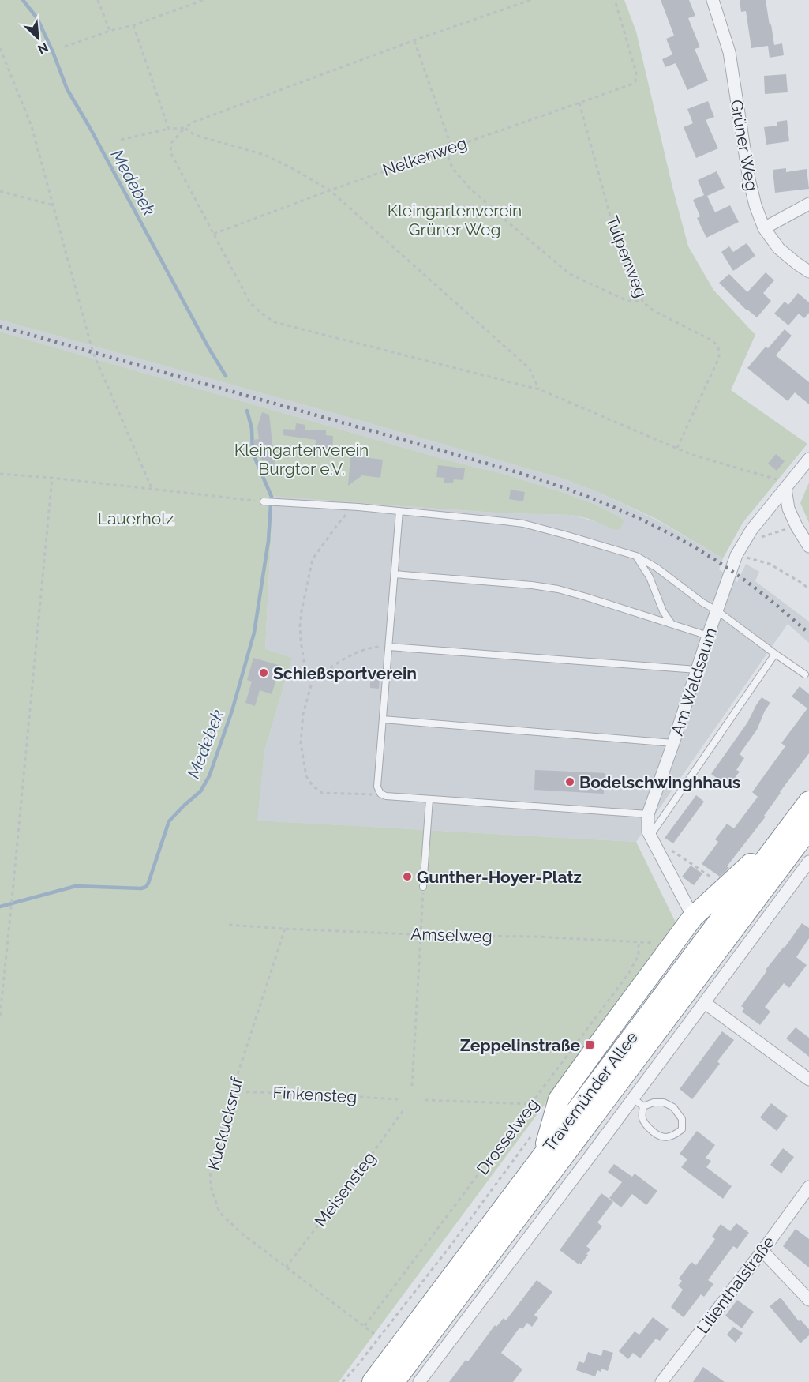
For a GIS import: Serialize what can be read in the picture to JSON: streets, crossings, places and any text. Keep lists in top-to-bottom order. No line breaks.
{"streets":{"highway":["Travemünder Allee"],"street":["Grüner Weg","Am Waldsaum","Lilienthalstraße"],"path":["Nelkenweg","Tulpenweg","Amselweg","Finkensteg","Kuckucksruf","Drosselweg","Meisensteg"]},"crossings":[["Nelkenweg","Tulpenweg"],["Amselweg","Kuckucksruf"],["Amselweg","Drosselweg"],["Finkensteg","Kuckucksruf"],["Kuckucksruf","Drosselweg"],["Kuckucksruf","Meisensteg"]],"water":["Medebek"],"parks":["Kleingartenverein Grüner Weg","Kleingartenverein Burgtor e.V.","Lauerholz"],"places":{"other":["Schießsportverein","Bodelschwinghhaus","Gunther-Hoyer-Platz"],"transit":["Zeppelinstraße"]},"north":"bottom right"}
